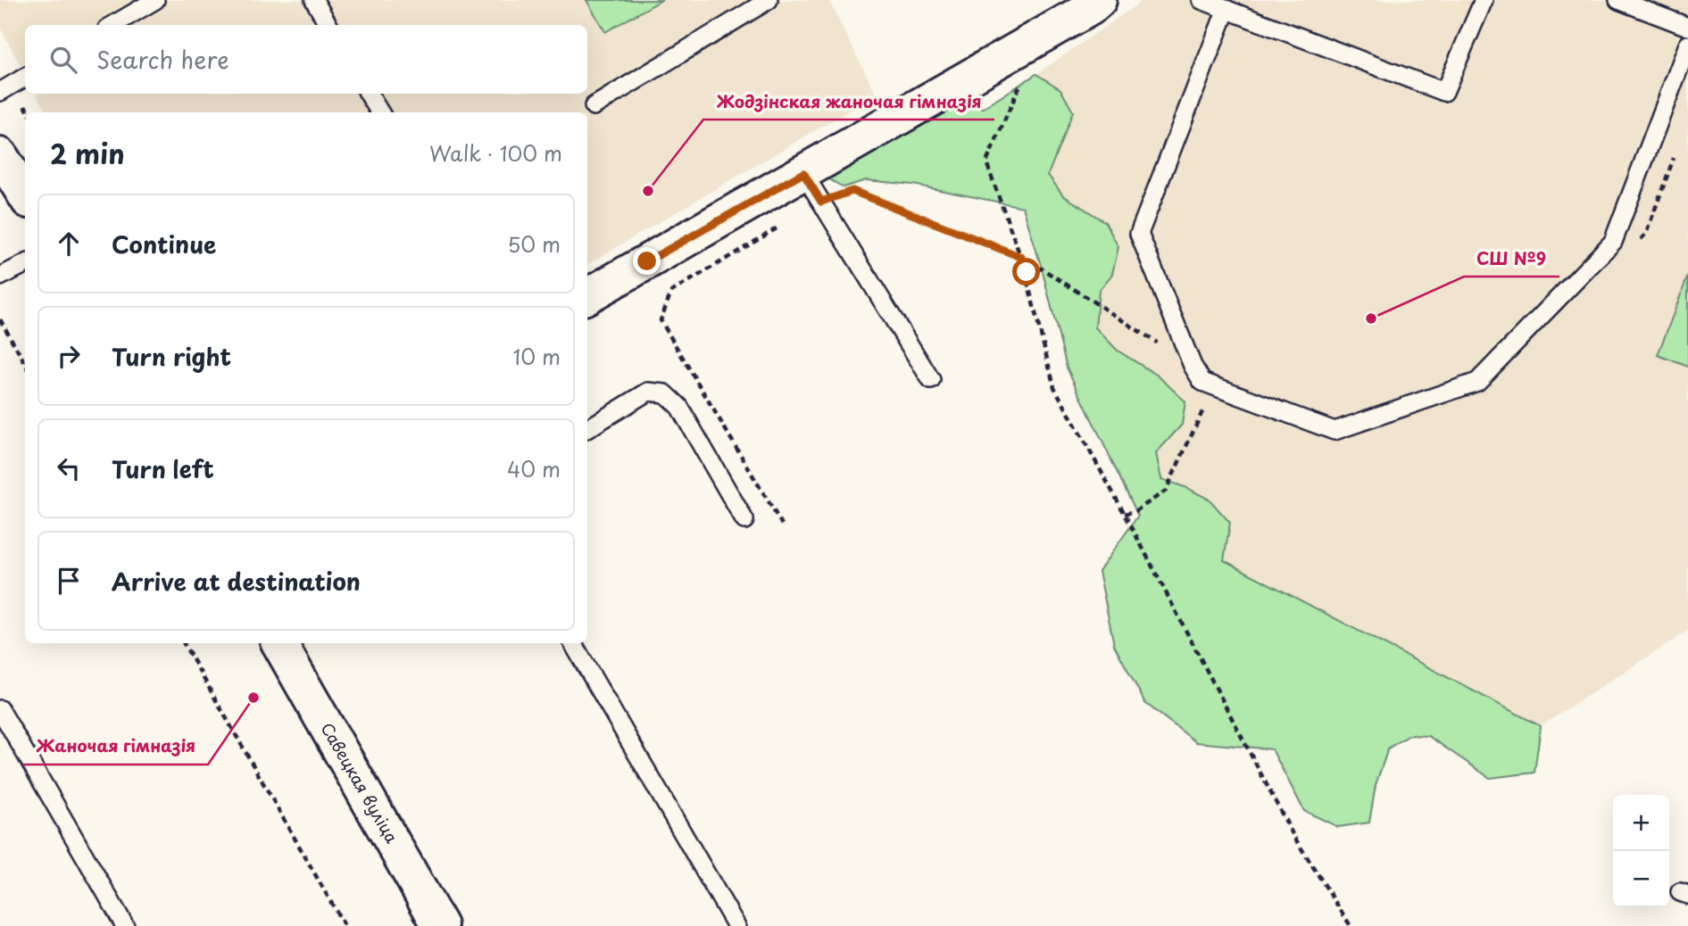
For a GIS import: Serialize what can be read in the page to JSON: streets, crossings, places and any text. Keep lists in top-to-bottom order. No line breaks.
{"streets":{"street":["Савецкая вуліца"]},"places":["Жодзінская жаночая гімназія","СШ №9","Жаночая гімназія"],"page":{"search":"Search here","heading":["2 min","Walk · 100 m"],"list":[["Continue","50 m"],["Turn right","10 m"],["Turn left","40 m"],"Arrive at destination"],"map_buttons":["+","−"]}}
